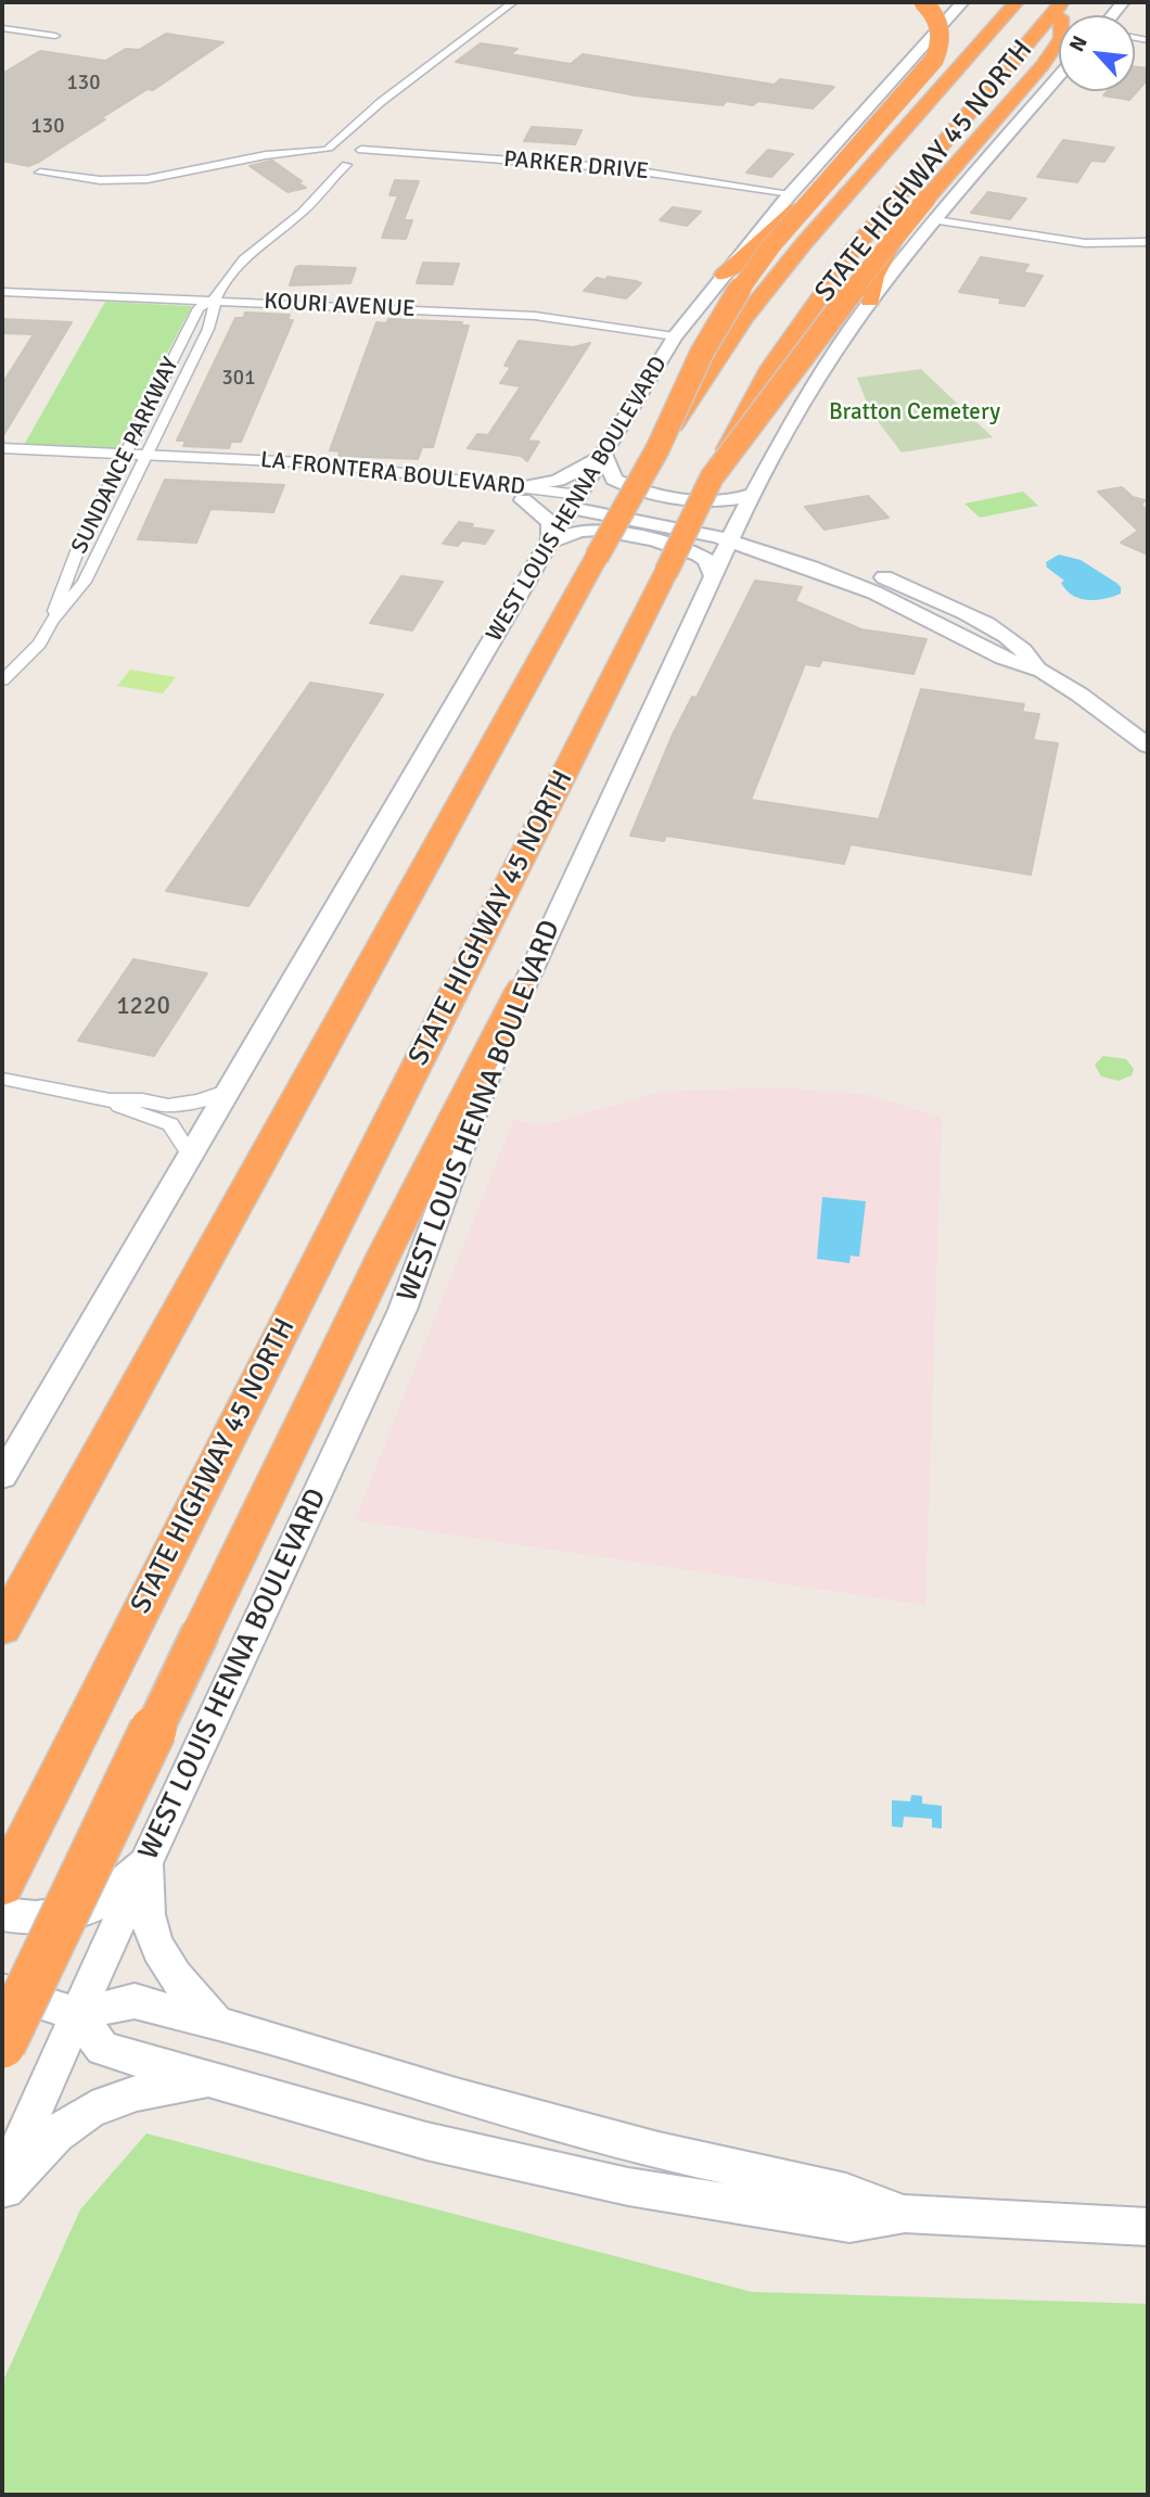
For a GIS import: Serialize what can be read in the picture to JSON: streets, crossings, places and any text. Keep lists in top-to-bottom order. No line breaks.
{"streets":{"highway":["STATE HIGHWAY 45 NORTH"],"main road":["LA FRONTERA BOULEVARD","WEST LOUIS HENNA BOULEVARD"],"street":["PARKER DRIVE","KOURI AVENUE","SUNDANCE PARKWAY"]},"crossings":[["PARKER DRIVE","SUNDANCE PARKWAY"],["PARKER DRIVE","WEST LOUIS HENNA BOULEVARD"],["KOURI AVENUE","SUNDANCE PARKWAY"],["KOURI AVENUE","WEST LOUIS HENNA BOULEVARD"],["SUNDANCE PARKWAY","LA FRONTERA BOULEVARD"],["LA FRONTERA BOULEVARD","WEST LOUIS HENNA BOULEVARD"]],"parks":["Bratton Cemetery"],"house_numbers":["130","130","301","1220"],"north":"top left"}
